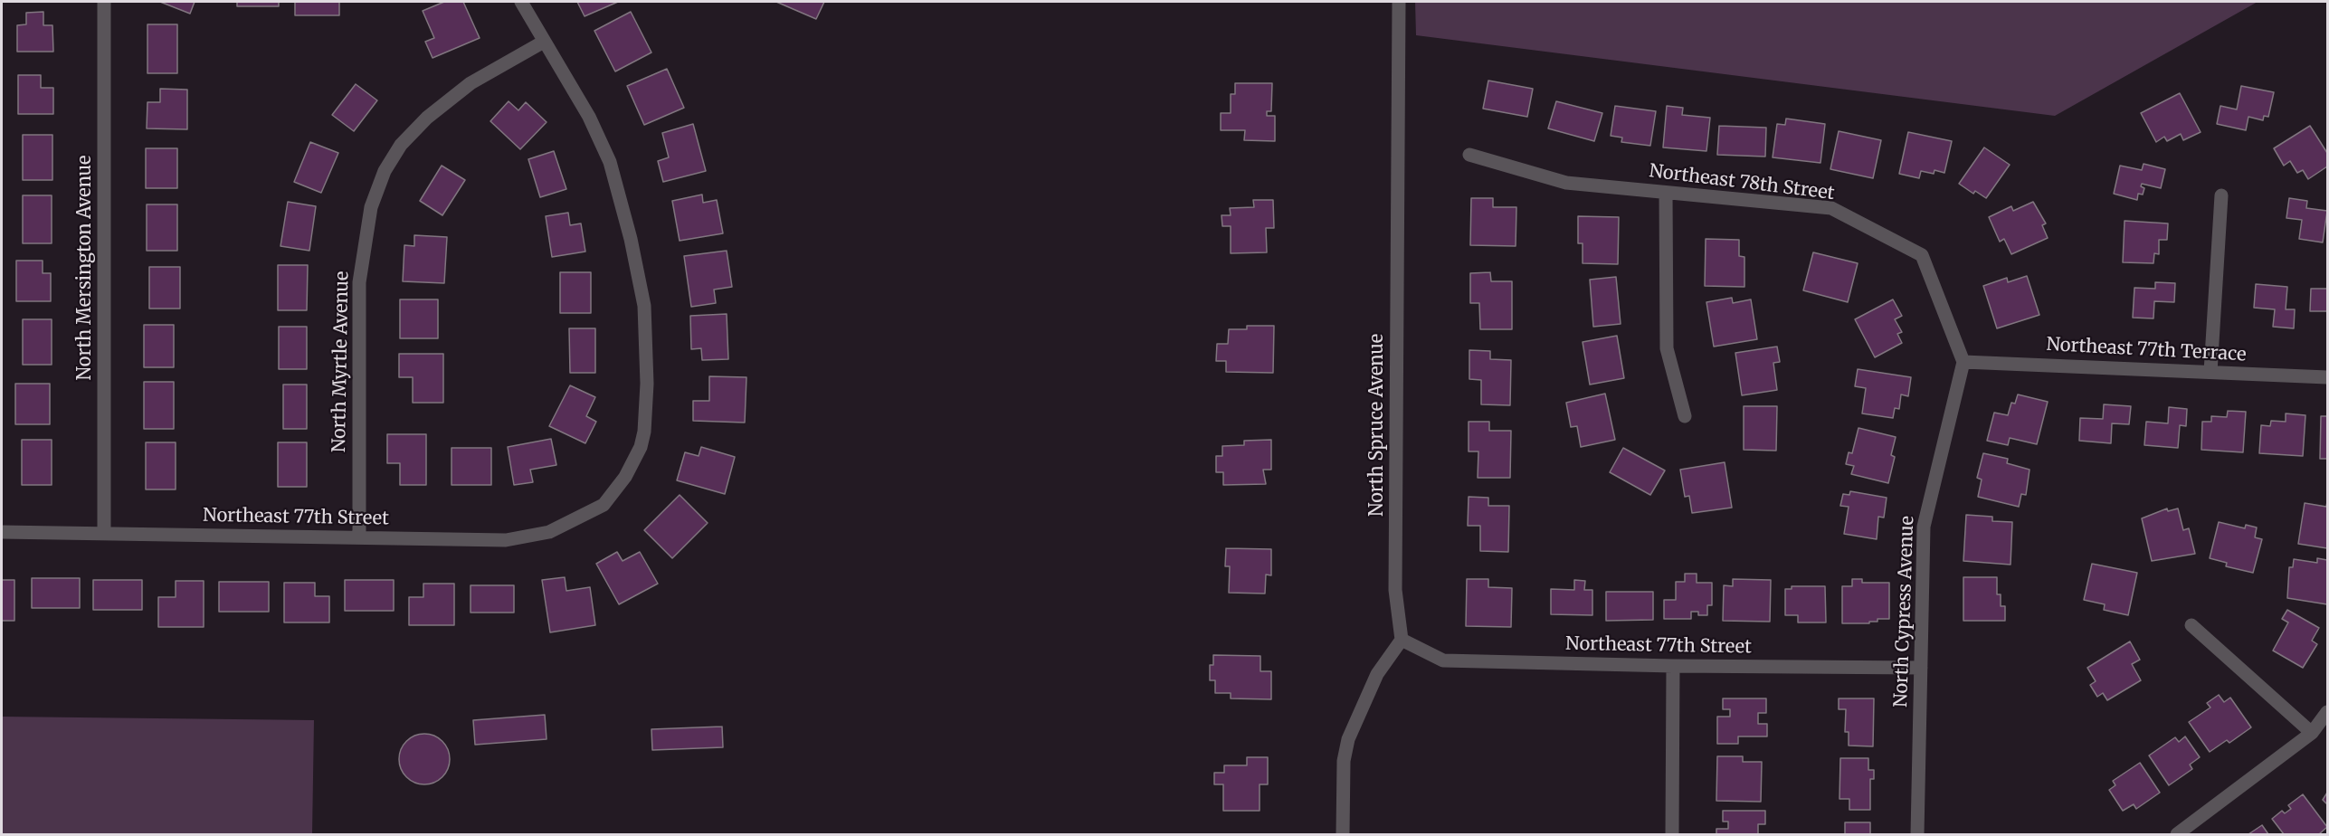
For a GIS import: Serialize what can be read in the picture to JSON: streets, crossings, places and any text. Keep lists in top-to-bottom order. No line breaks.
{"streets":{"street":["Northeast 78th Street","North Mersington Avenue","Northeast 77th Terrace","North Myrtle Avenue","North Spruce Avenue","Northeast 77th Street","North Cypress Avenue"]},"crossings":[["Northeast 78th Street","Northeast 77th Terrace"],["Northeast 78th Street","North Cypress Avenue"],["North Mersington Avenue","Northeast 77th Street"],["Northeast 77th Terrace","North Cypress Avenue"],["North Myrtle Avenue","Northeast 77th Street"],["North Spruce Avenue","Northeast 77th Street"],["Northeast 77th Street","North Cypress Avenue"]]}
